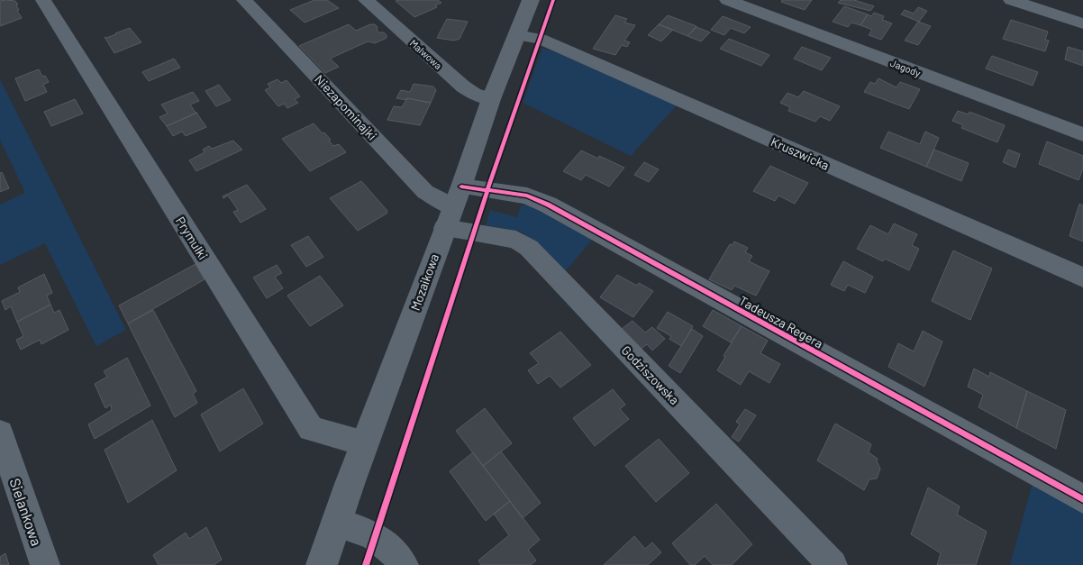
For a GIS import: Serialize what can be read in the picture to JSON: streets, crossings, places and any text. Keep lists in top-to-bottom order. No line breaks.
{"streets":{"street":["Malwowa","Jagody","Niezapominajki","Kruszwicka","Prymulki","Mozaikowa","Tadeusza Regera","Godziszowska","Sielankowa"]},"crossings":[["Malwowa","Mozaikowa"],["Niezapominajki","Mozaikowa"],["Niezapominajki","Tadeusza Regera"],["Niezapominajki","Godziszowska"],["Kruszwicka","Mozaikowa"],["Prymulki","Mozaikowa"],["Mozaikowa","Tadeusza Regera"],["Mozaikowa","Godziszowska"],["Tadeusza Regera","Godziszowska"]]}
